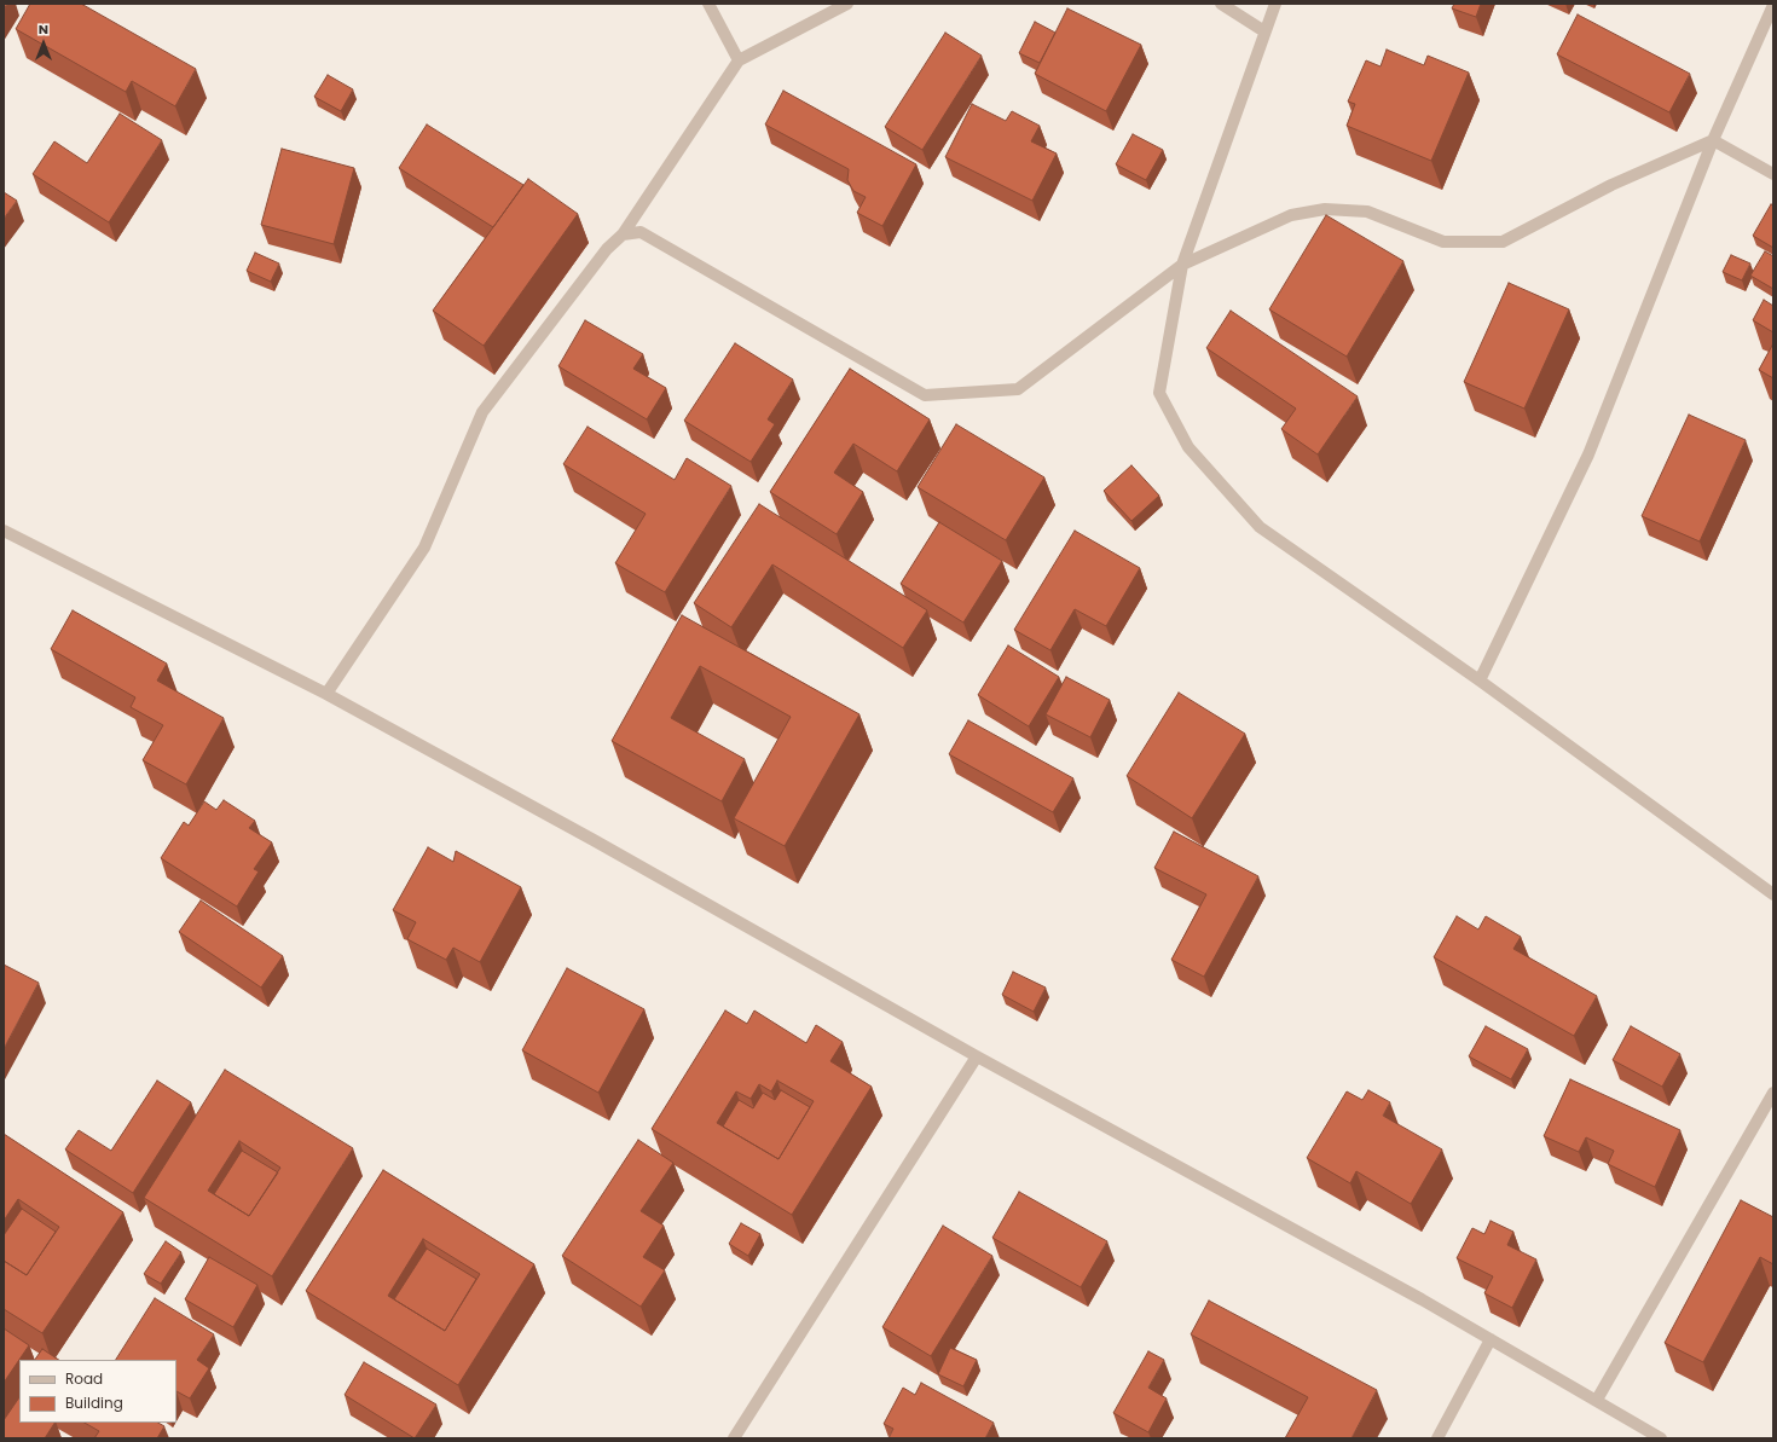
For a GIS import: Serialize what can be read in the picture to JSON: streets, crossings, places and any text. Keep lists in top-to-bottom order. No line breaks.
{"legend":["Road","Building"],"north":"top"}
